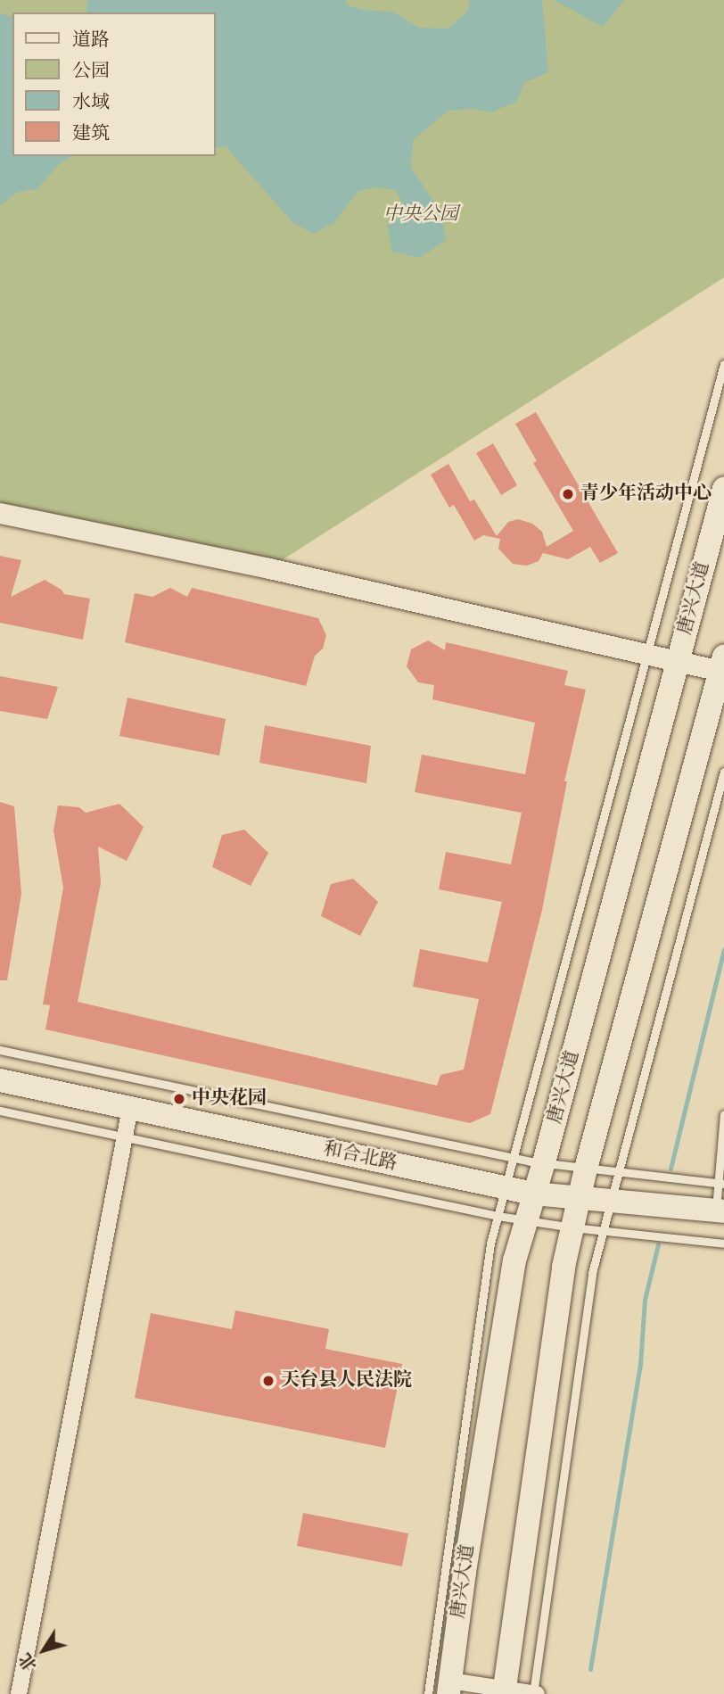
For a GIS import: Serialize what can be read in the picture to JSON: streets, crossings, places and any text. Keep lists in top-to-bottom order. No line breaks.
{"streets":{"main road":["唐兴大道","和合北路"]},"crossings":[["唐兴大道","和合北路"]],"parks":["中央公园"],"places":["青少年活动中心","中央花园","天台县人民法院"],"legend":["道路","公园","水域","建筑"],"north":"bottom left"}
